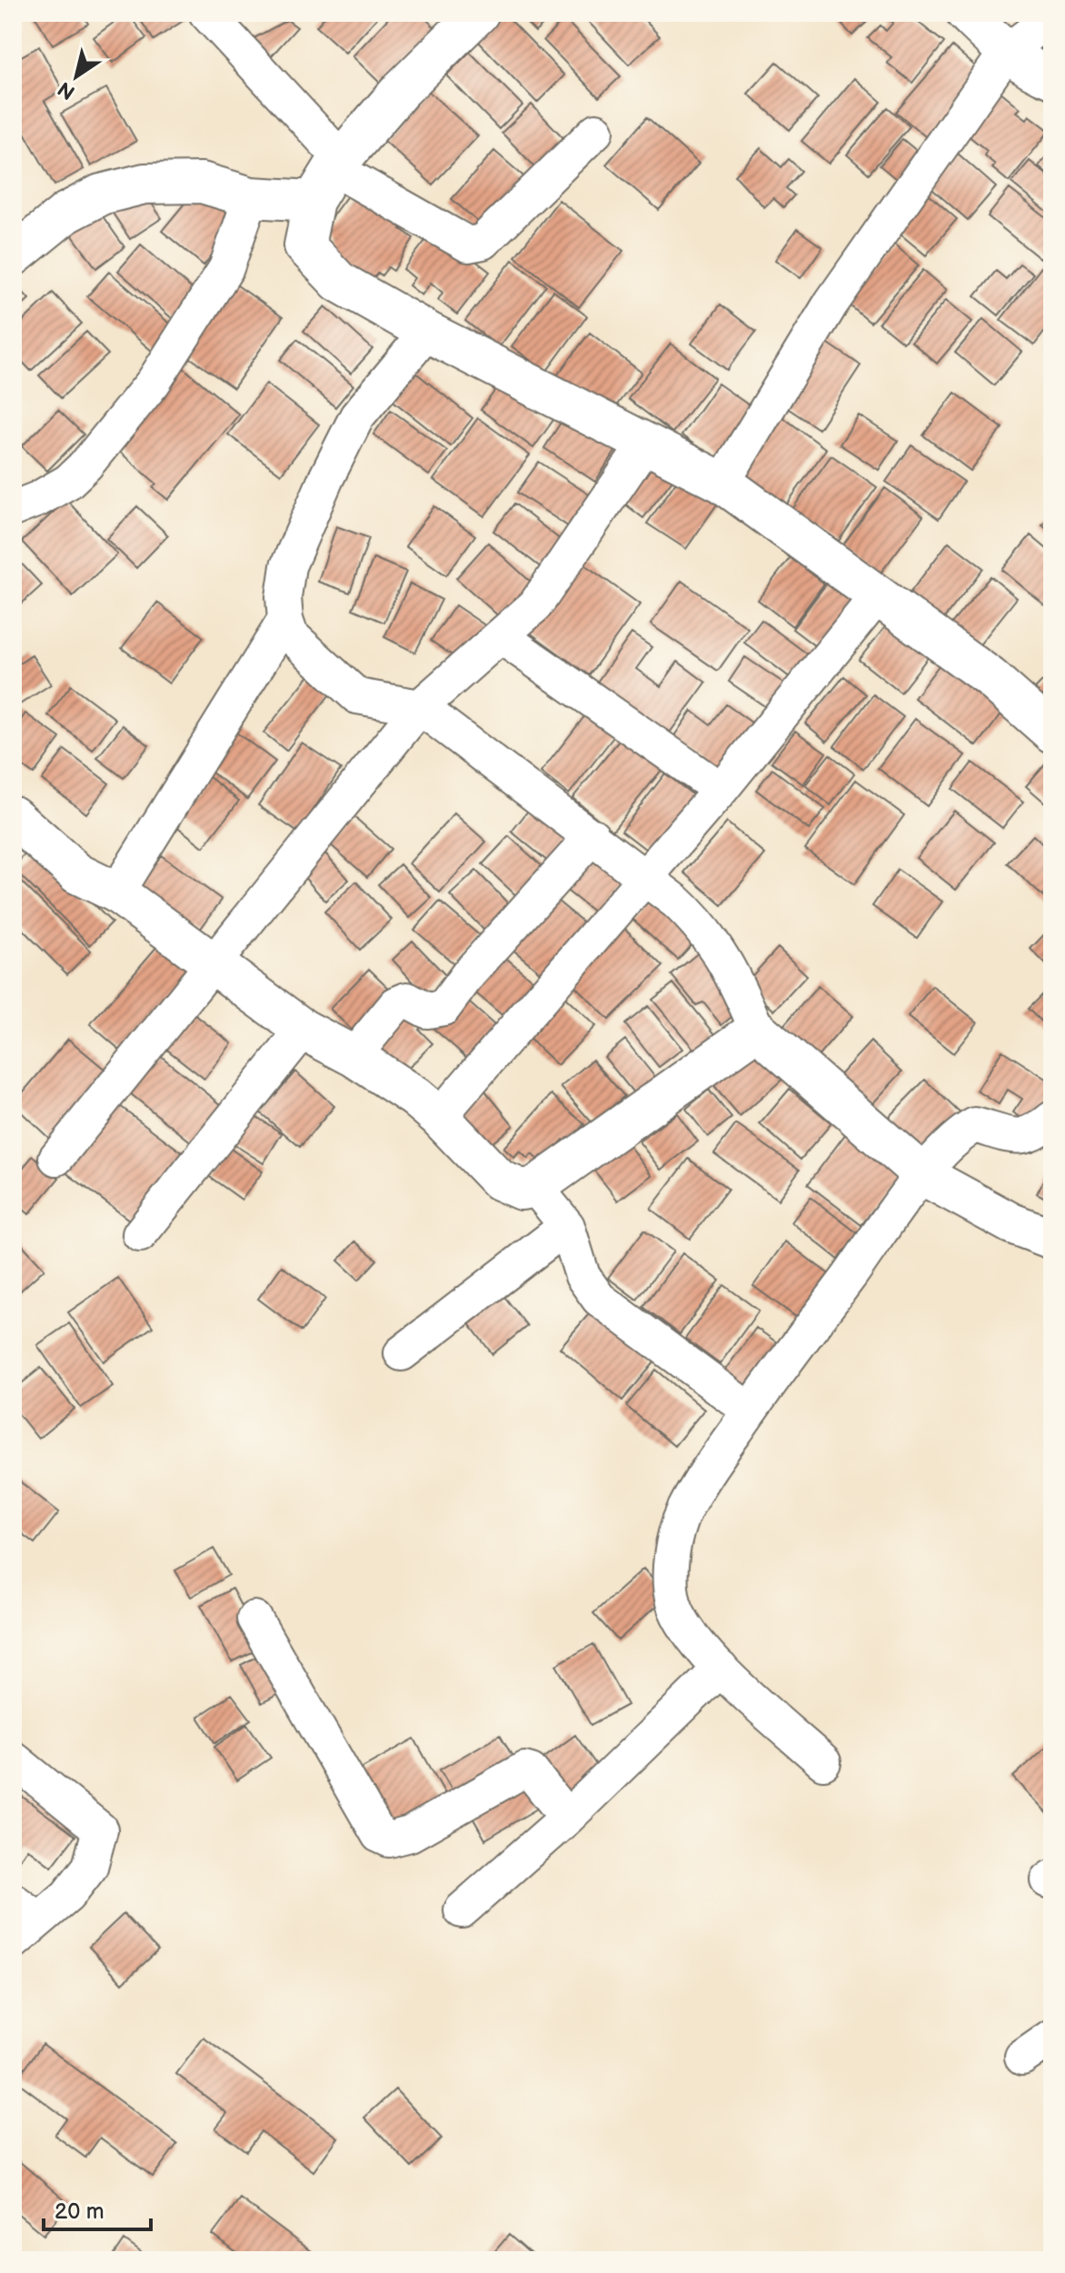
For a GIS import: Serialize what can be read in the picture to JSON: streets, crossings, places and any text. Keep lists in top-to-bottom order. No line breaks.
{"scale_bar":"20 m","north":"bottom left"}
